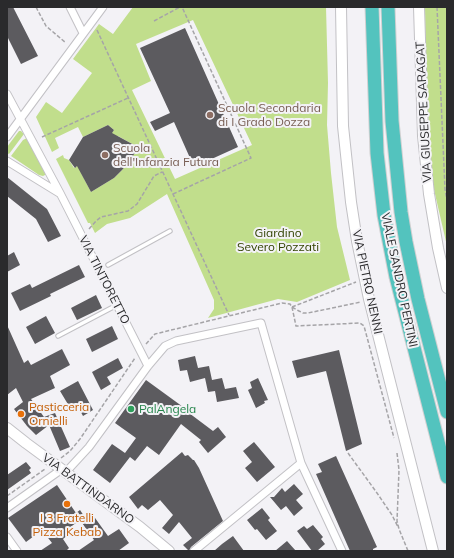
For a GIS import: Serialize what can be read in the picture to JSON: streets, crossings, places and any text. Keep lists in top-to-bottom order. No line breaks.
{"streets":{"highway":["VIALE SANDRO PERTINI"],"street":["VIA GIUSEPPE SARAGAT","VIA TINTORETTO","VIA PIETRO NENNI","VIA BATTINDARNO"]},"parks":["Giardino Severo Pozzati"],"places":["Scuola Secondaria di I Grado Dozza","Scuola dell'Infanzia Futura","PalAngela","Pasticceria Ornielli","I 3 Fratelli Pizza Kebab"]}
